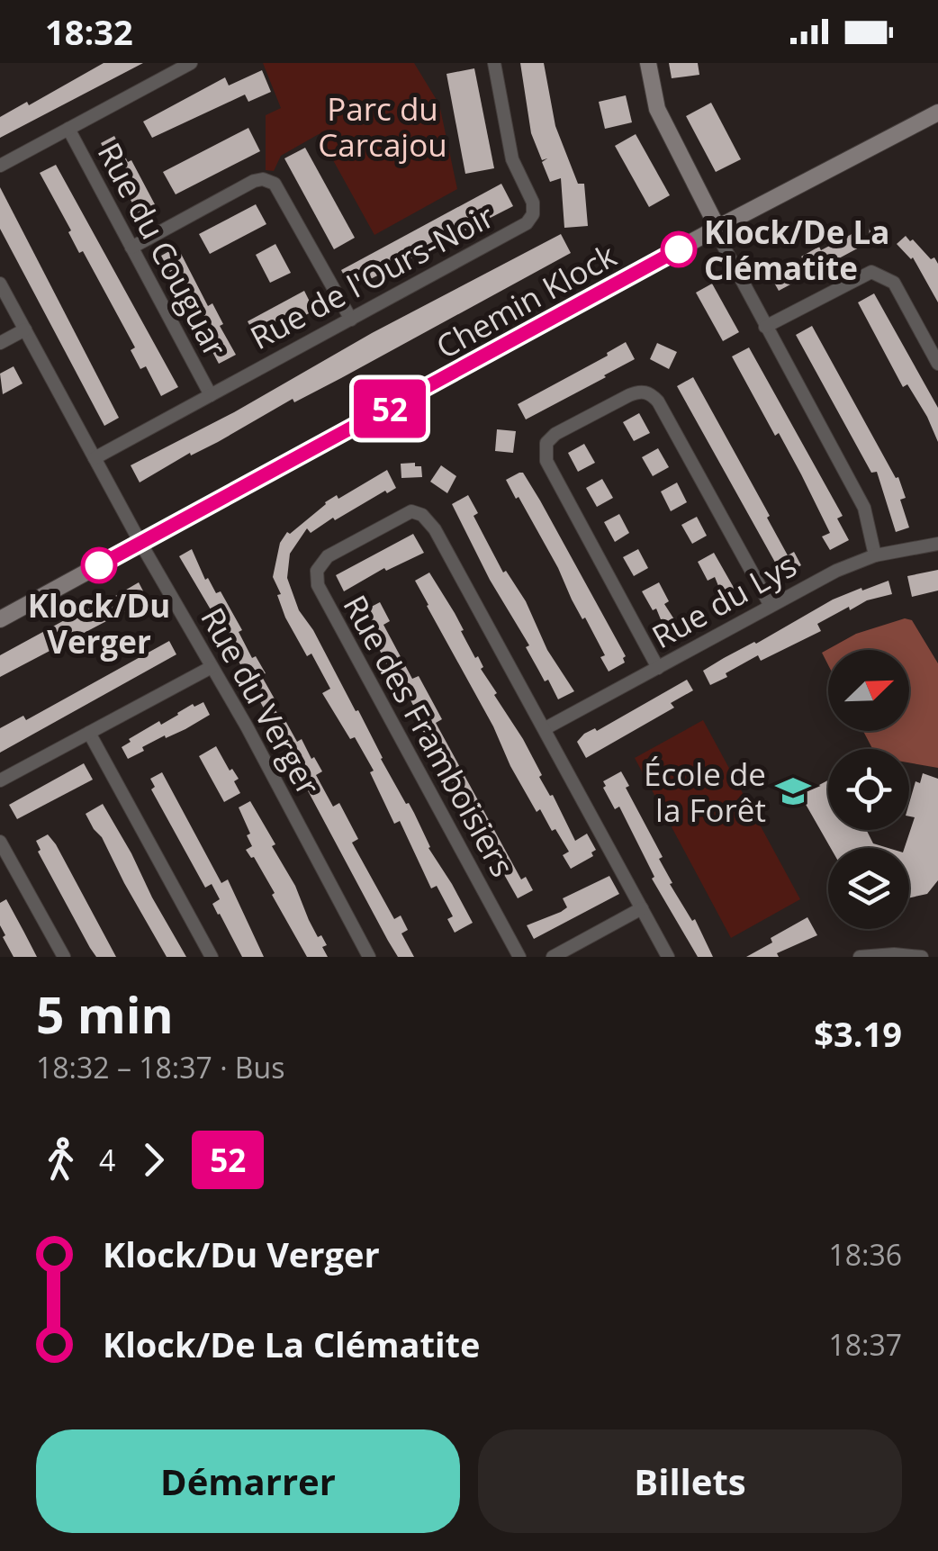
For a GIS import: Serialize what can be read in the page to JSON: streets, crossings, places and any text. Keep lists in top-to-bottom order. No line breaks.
{"streets":{"main road":["Chemin Klock"],"street":["Rue du Couguar","Rue de l'Ours-Noir","Rue du Lys","Rue du Verger","Rue des Framboisiers"]},"crossings":[["Rue du Couguar","Rue de l'Ours-Noir"],["Rue de l'Ours-Noir","Rue du Verger"],["Chemin Klock","Rue du Verger"],["Rue du Lys","Rue des Framboisiers"]],"parks":["Parc du Carcajou"],"places":{"other":["Klock/De La Clématite","Klock/Du Verger"],"school or university":["École de la Forêt"]},"lines":["bus line 52"],"north":"top right","page":{"status":"18:32","on_map":"52","heading":["5 min","18:32 – 18:37 · Bus","$3.19"],"legs":["4","52"],"list":[{"name":"Klock/Du Verger","value":"18:36"},{"name":"Klock/De La Clématite","value":"18:37"}],"buttons":["Démarrer","Billets"]}}
